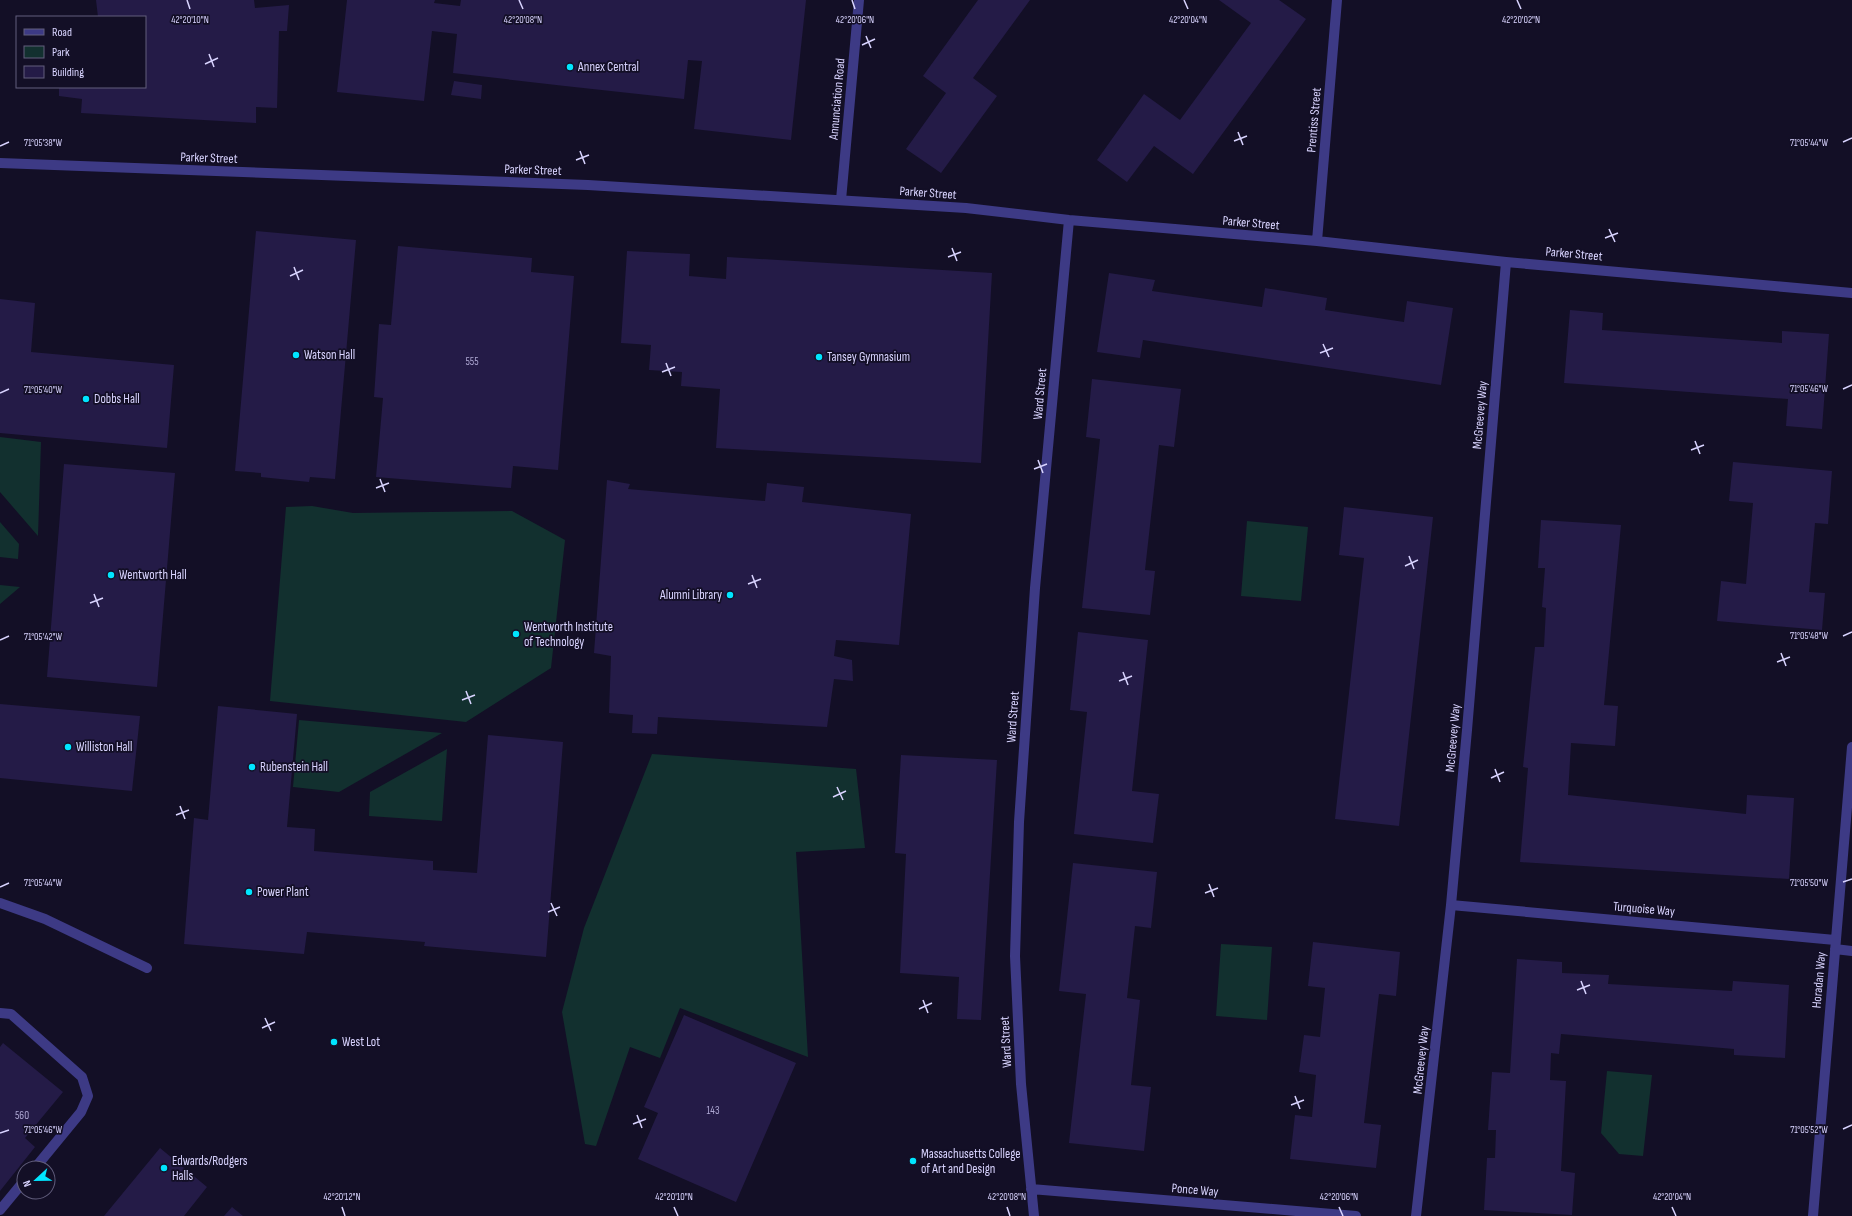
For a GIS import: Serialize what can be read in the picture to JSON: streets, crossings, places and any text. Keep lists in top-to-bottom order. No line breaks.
{"streets":{"street":["Annunciation Road","Prentiss Street","Parker Street","Ward Street","McGreevey Way","Turquoise Way","Horadan Way","Ponce Way"]},"crossings":[["Annunciation Road","Parker Street"],["Prentiss Street","Parker Street"],["Parker Street","Ward Street"],["Parker Street","McGreevey Way"],["Ward Street","Ponce Way"],["McGreevey Way","Turquoise Way"],["Turquoise Way","Horadan Way"]],"places":["Annex Central","Watson Hall","Tansey Gymnasium","Dobbs Hall","Wentworth Hall","Alumni Library","Wentworth Institute of Technology","Williston Hall","Rubenstein Hall","Power Plant","West Lot","Massachusetts College of Art and Design","Edwards/Rodgers Halls"],"house_numbers":["555","143","560"],"legend":["Road","Park","Building"],"north":"left","coordinates":["42°20'10\"N","42°20'08\"N","42°20'06\"N","42°20'04\"N","42°20'02\"N","71°05'44\"W","71°05'38\"W","71°05'46\"W","71°05'40\"W","71°05'48\"W","71°05'42\"W","71°05'50\"W","71°05'52\"W","42°20'12\"N"]}
